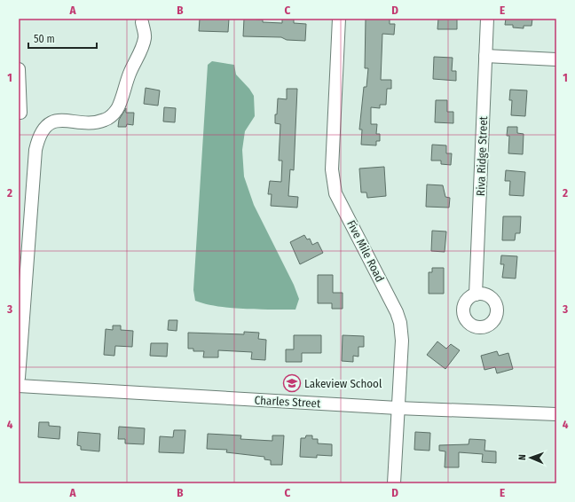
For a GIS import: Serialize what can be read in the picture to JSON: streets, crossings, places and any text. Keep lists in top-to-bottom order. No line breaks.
{"streets":{"street":["Riva Ridge Street","Five Mile Road","Charles Street"]},"crossings":[["Five Mile Road","Charles Street"]],"places":{"school or university":["Lakeview School"]},"scale_bar":"50 m","north":"left","grid":{"columns":["A","B","C","D","E"],"rows":["1","2","3","4"]}}
